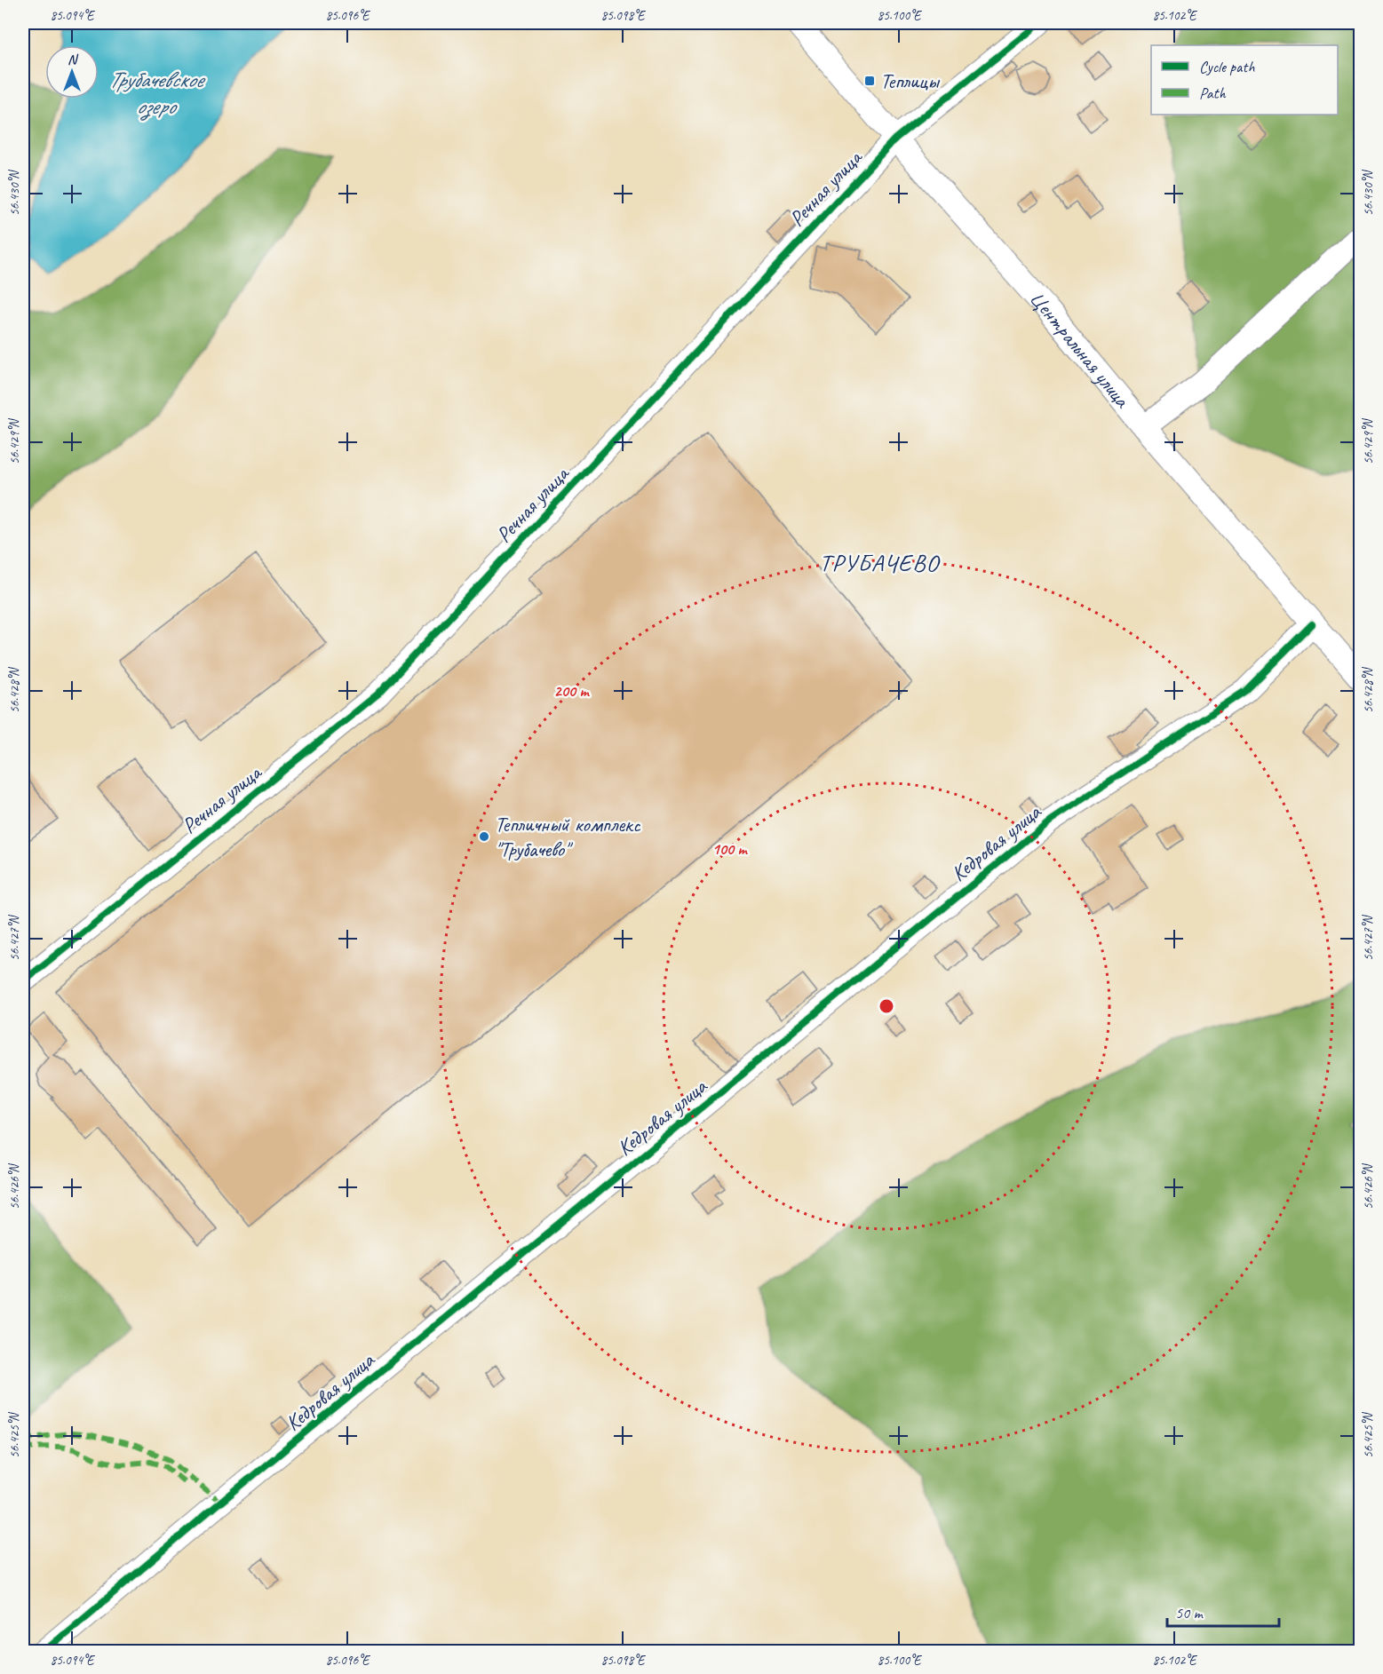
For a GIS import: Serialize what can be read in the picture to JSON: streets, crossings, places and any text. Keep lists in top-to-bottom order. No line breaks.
{"streets":{"street":["Речная улица","Центральная улица","Кедровая улица"]},"crossings":[["Речная улица","Центральная улица"],["Центральная улица","Кедровая улица"]],"districts":["ТРУБАЧЕВО"],"water":["Трубачевское озеро"],"places":{"transit":["Теплицы"],"other":["Тепличный комплекс \"Трубачево\""]},"legend":["Cycle path","Path"],"scale_bar":"50 m","north":"top","coordinates":["85.094°E","85.096°E","85.098°E","85.100°E","85.102°E","56.430°N","56.429°N","56.428°N","56.427°N","56.426°N","56.425°N"],"rings":["200 m","100 m"]}
